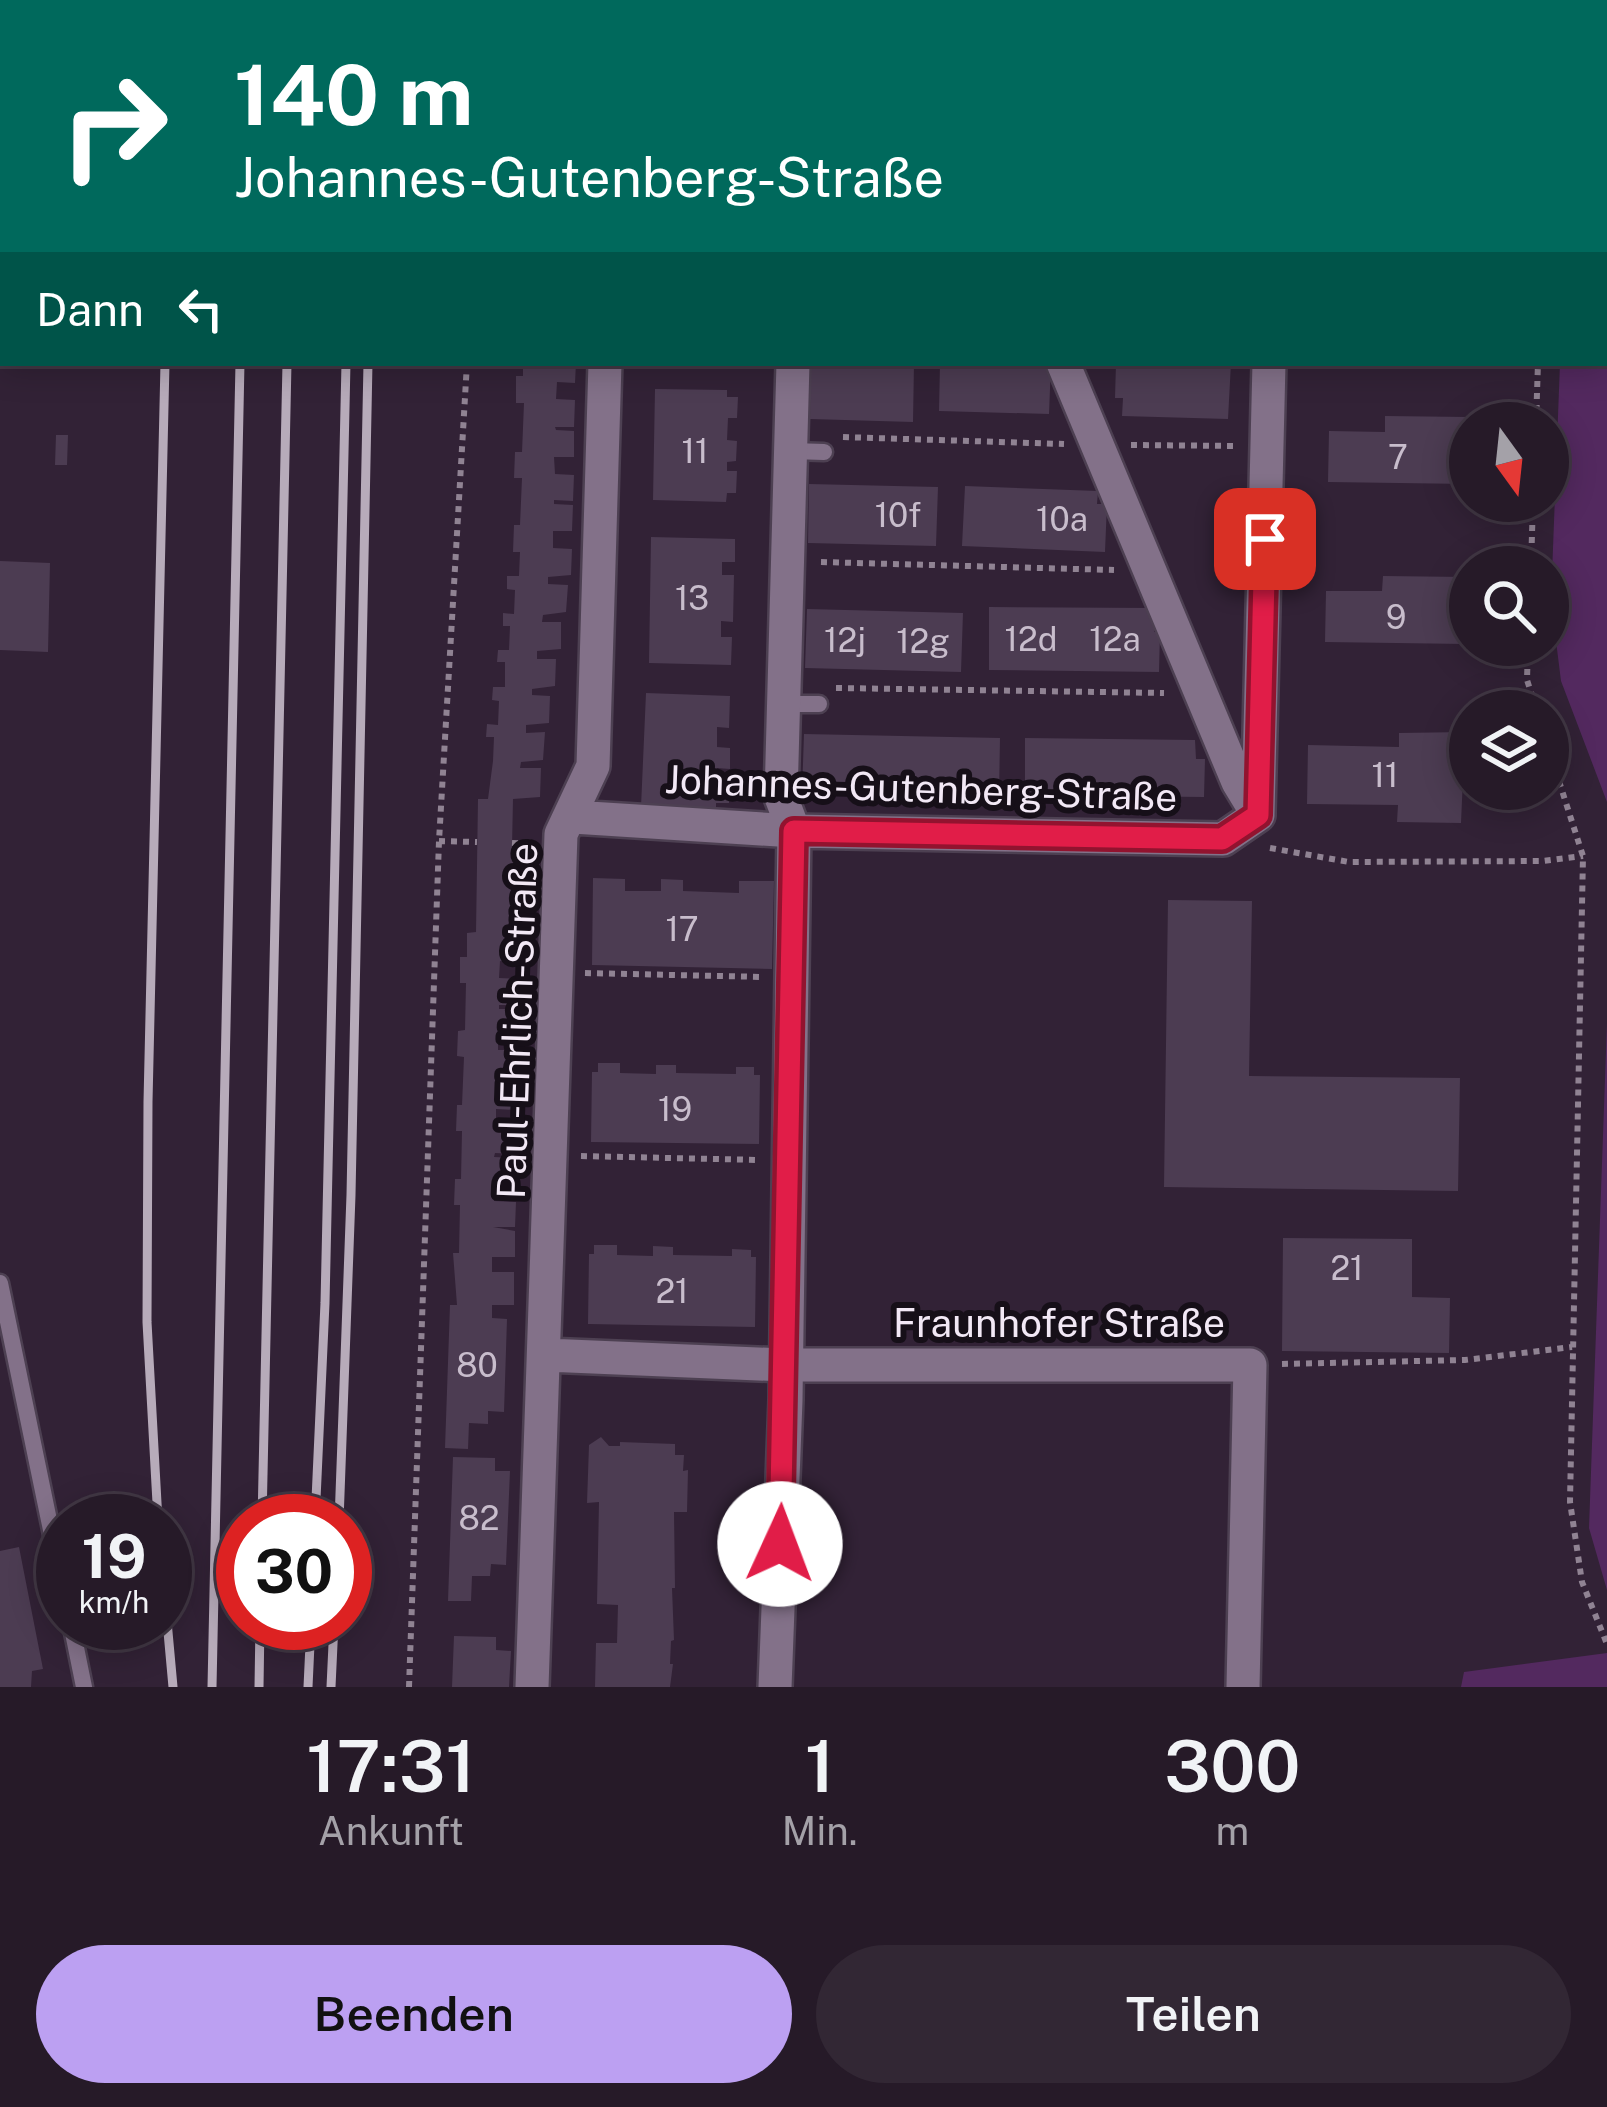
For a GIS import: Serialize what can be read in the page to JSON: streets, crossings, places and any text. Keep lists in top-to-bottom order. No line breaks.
{"streets":{"street":["Johannes-Gutenberg-Straße","Paul-Ehrlich-Straße","Fraunhofer Straße"]},"crossings":[["Johannes-Gutenberg-Straße","Paul-Ehrlich-Straße"],["Paul-Ehrlich-Straße","Fraunhofer Straße"]],"house_numbers":["11","7","10f","10a","13","9","12d","12a","12j","12g","11","17","19","21","21","80","82"],"north":"bottom","page":{"turn":["140 m","Johannes-Gutenberg-Straße"],"then":"Dann","speed":"19 km/h","limit":"30","eta":["17:31","Ankunft","1","Min.","300","m"],"buttons":["Beenden","Teilen"]}}
